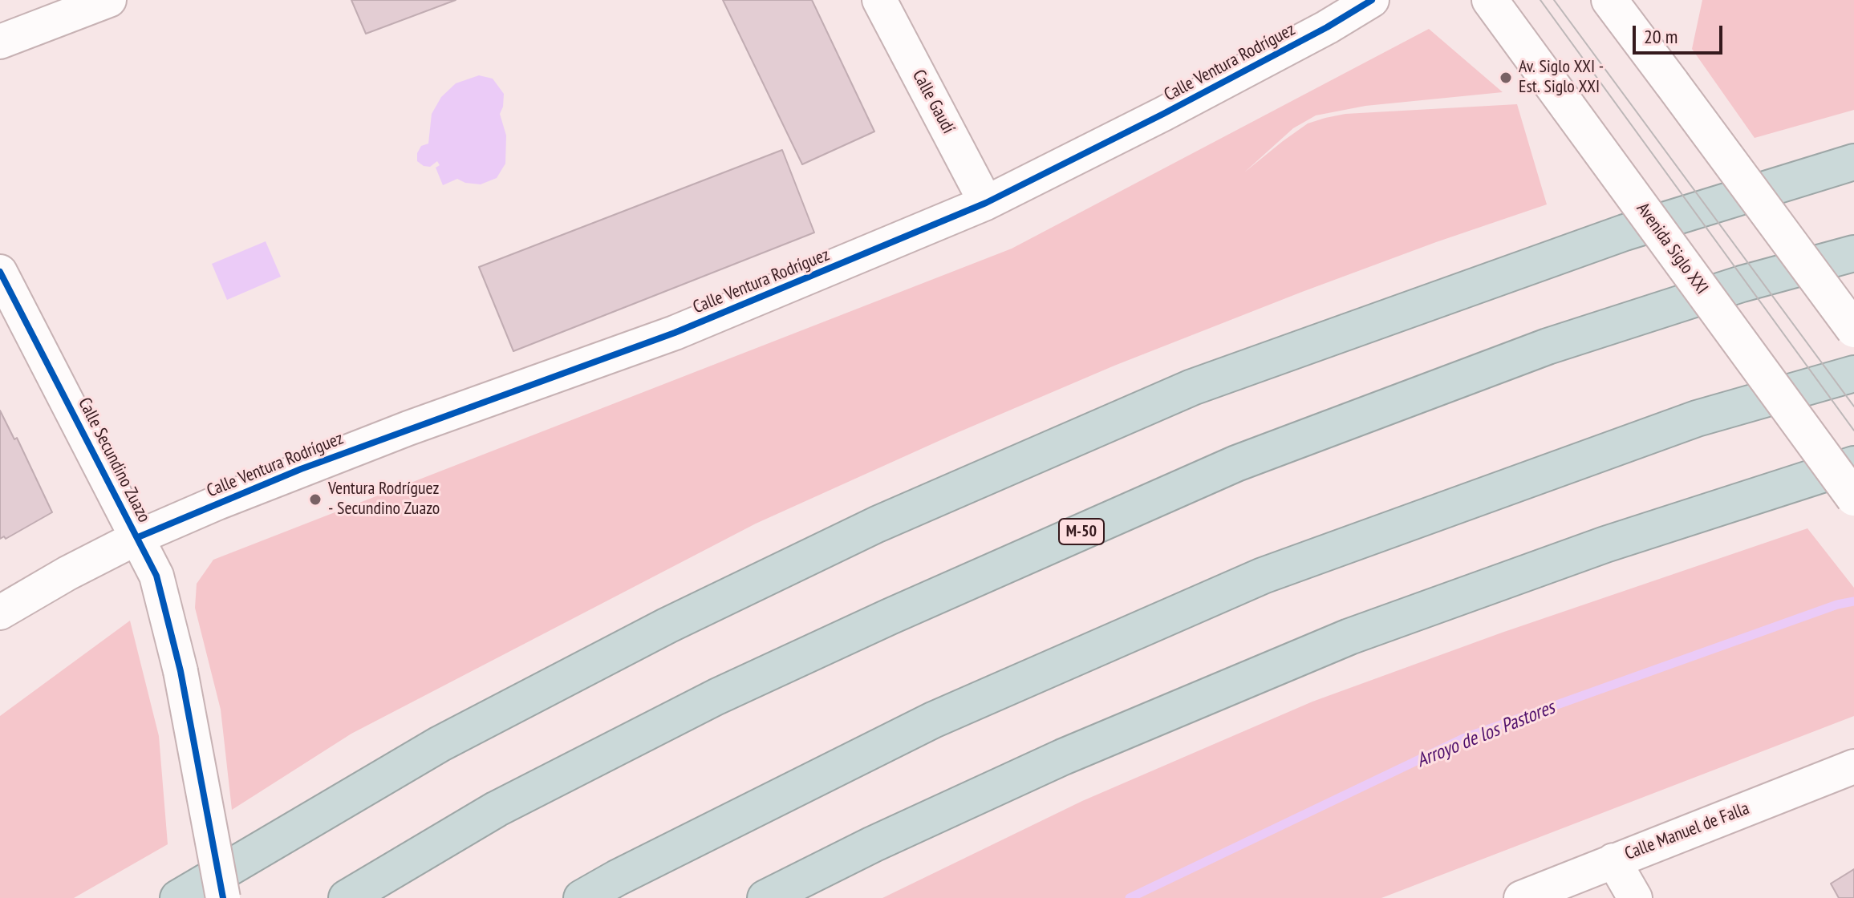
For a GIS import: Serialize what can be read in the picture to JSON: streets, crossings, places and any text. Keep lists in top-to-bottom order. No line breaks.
{"streets":{"highway":["M-50"],"street":["Calle Ventura Rodríguez","Calle Gaudí","Avenida Siglo XXI","Calle Secundino Zuazo","Calle Manuel de Falla"]},"crossings":[["Calle Ventura Rodríguez","Calle Gaudí"],["Calle Ventura Rodríguez","Calle Secundino Zuazo"]],"water":["Arroyo de los Pastores"],"places":["Av. Siglo XXI - Est. Siglo XXI","Ventura Rodríguez - Secundino Zuazo"],"scale_bar":"20 m"}
